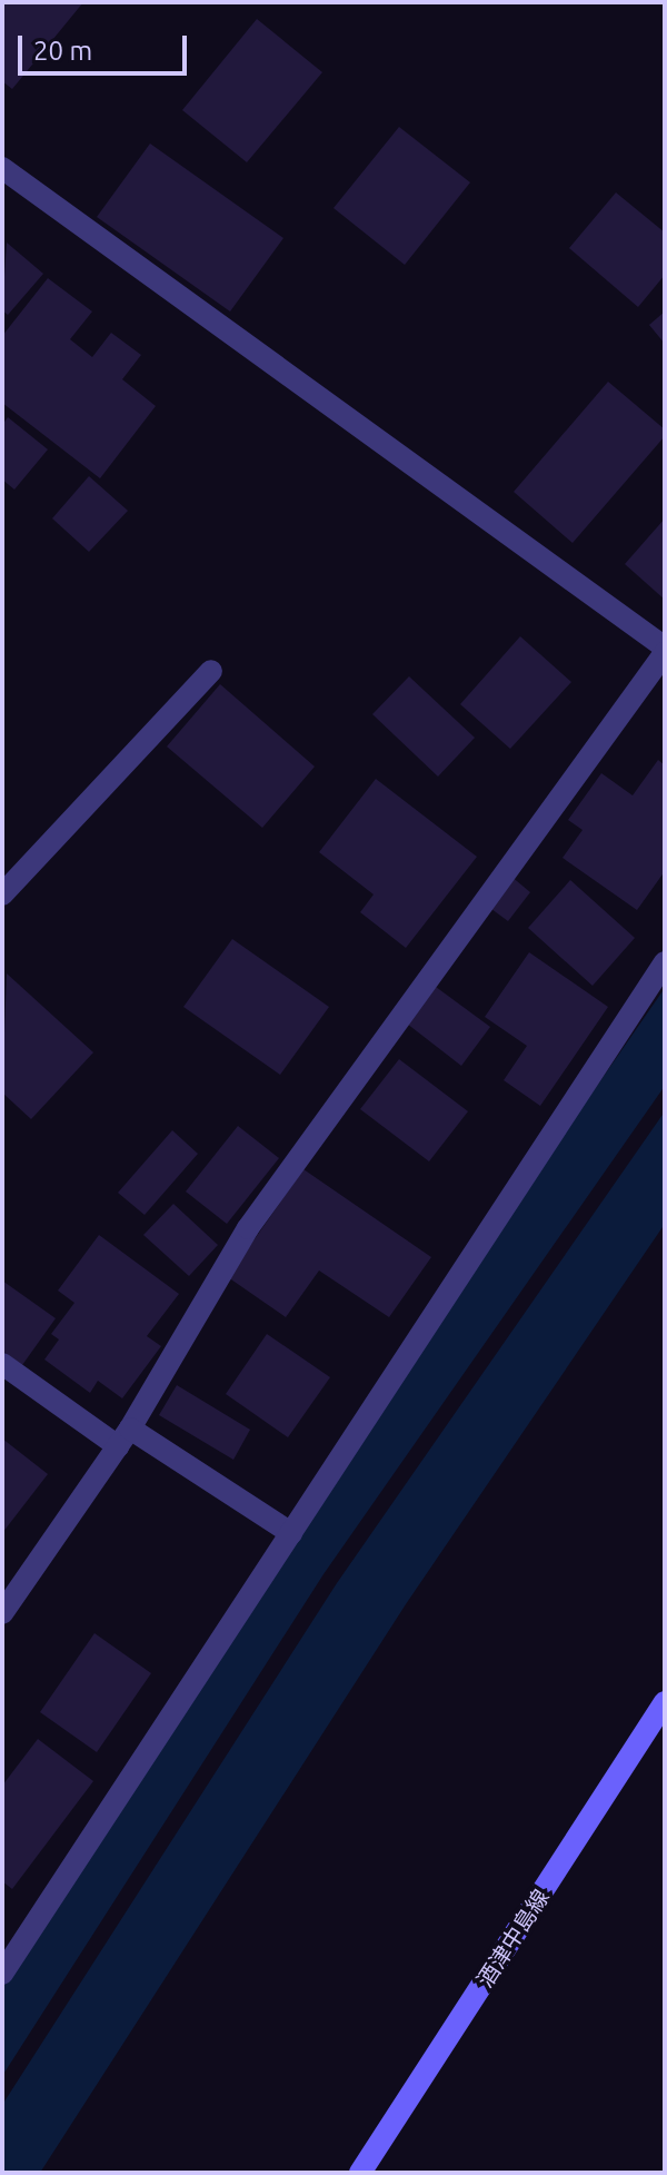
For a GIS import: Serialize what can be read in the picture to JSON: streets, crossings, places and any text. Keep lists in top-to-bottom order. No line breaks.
{"streets":{"main road":["酒津中島線"]},"scale_bar":"20 m"}
